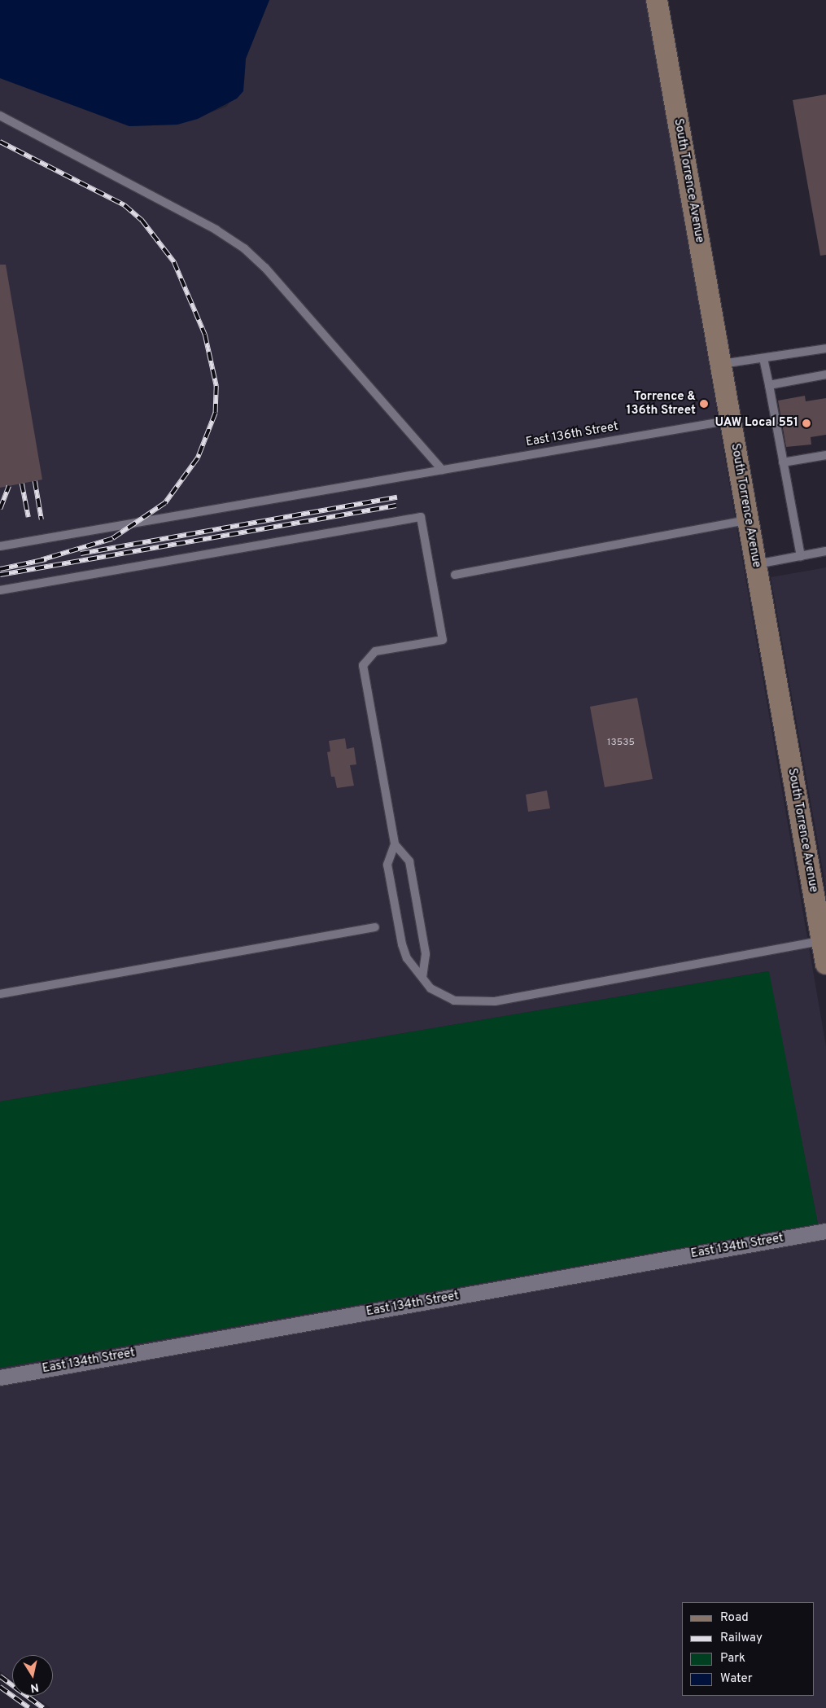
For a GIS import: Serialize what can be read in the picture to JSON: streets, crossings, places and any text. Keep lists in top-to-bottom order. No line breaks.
{"streets":{"main road":["South Torrence Avenue"],"street":["East 134th Street"],"lane":["East 136th Street"]},"crossings":[["South Torrence Avenue","East 136th Street"]],"places":["Torrence & 136th Street","UAW Local 551"],"house_numbers":["13535"],"legend":["Road","Railway","Park","Water"],"north":"bottom"}
